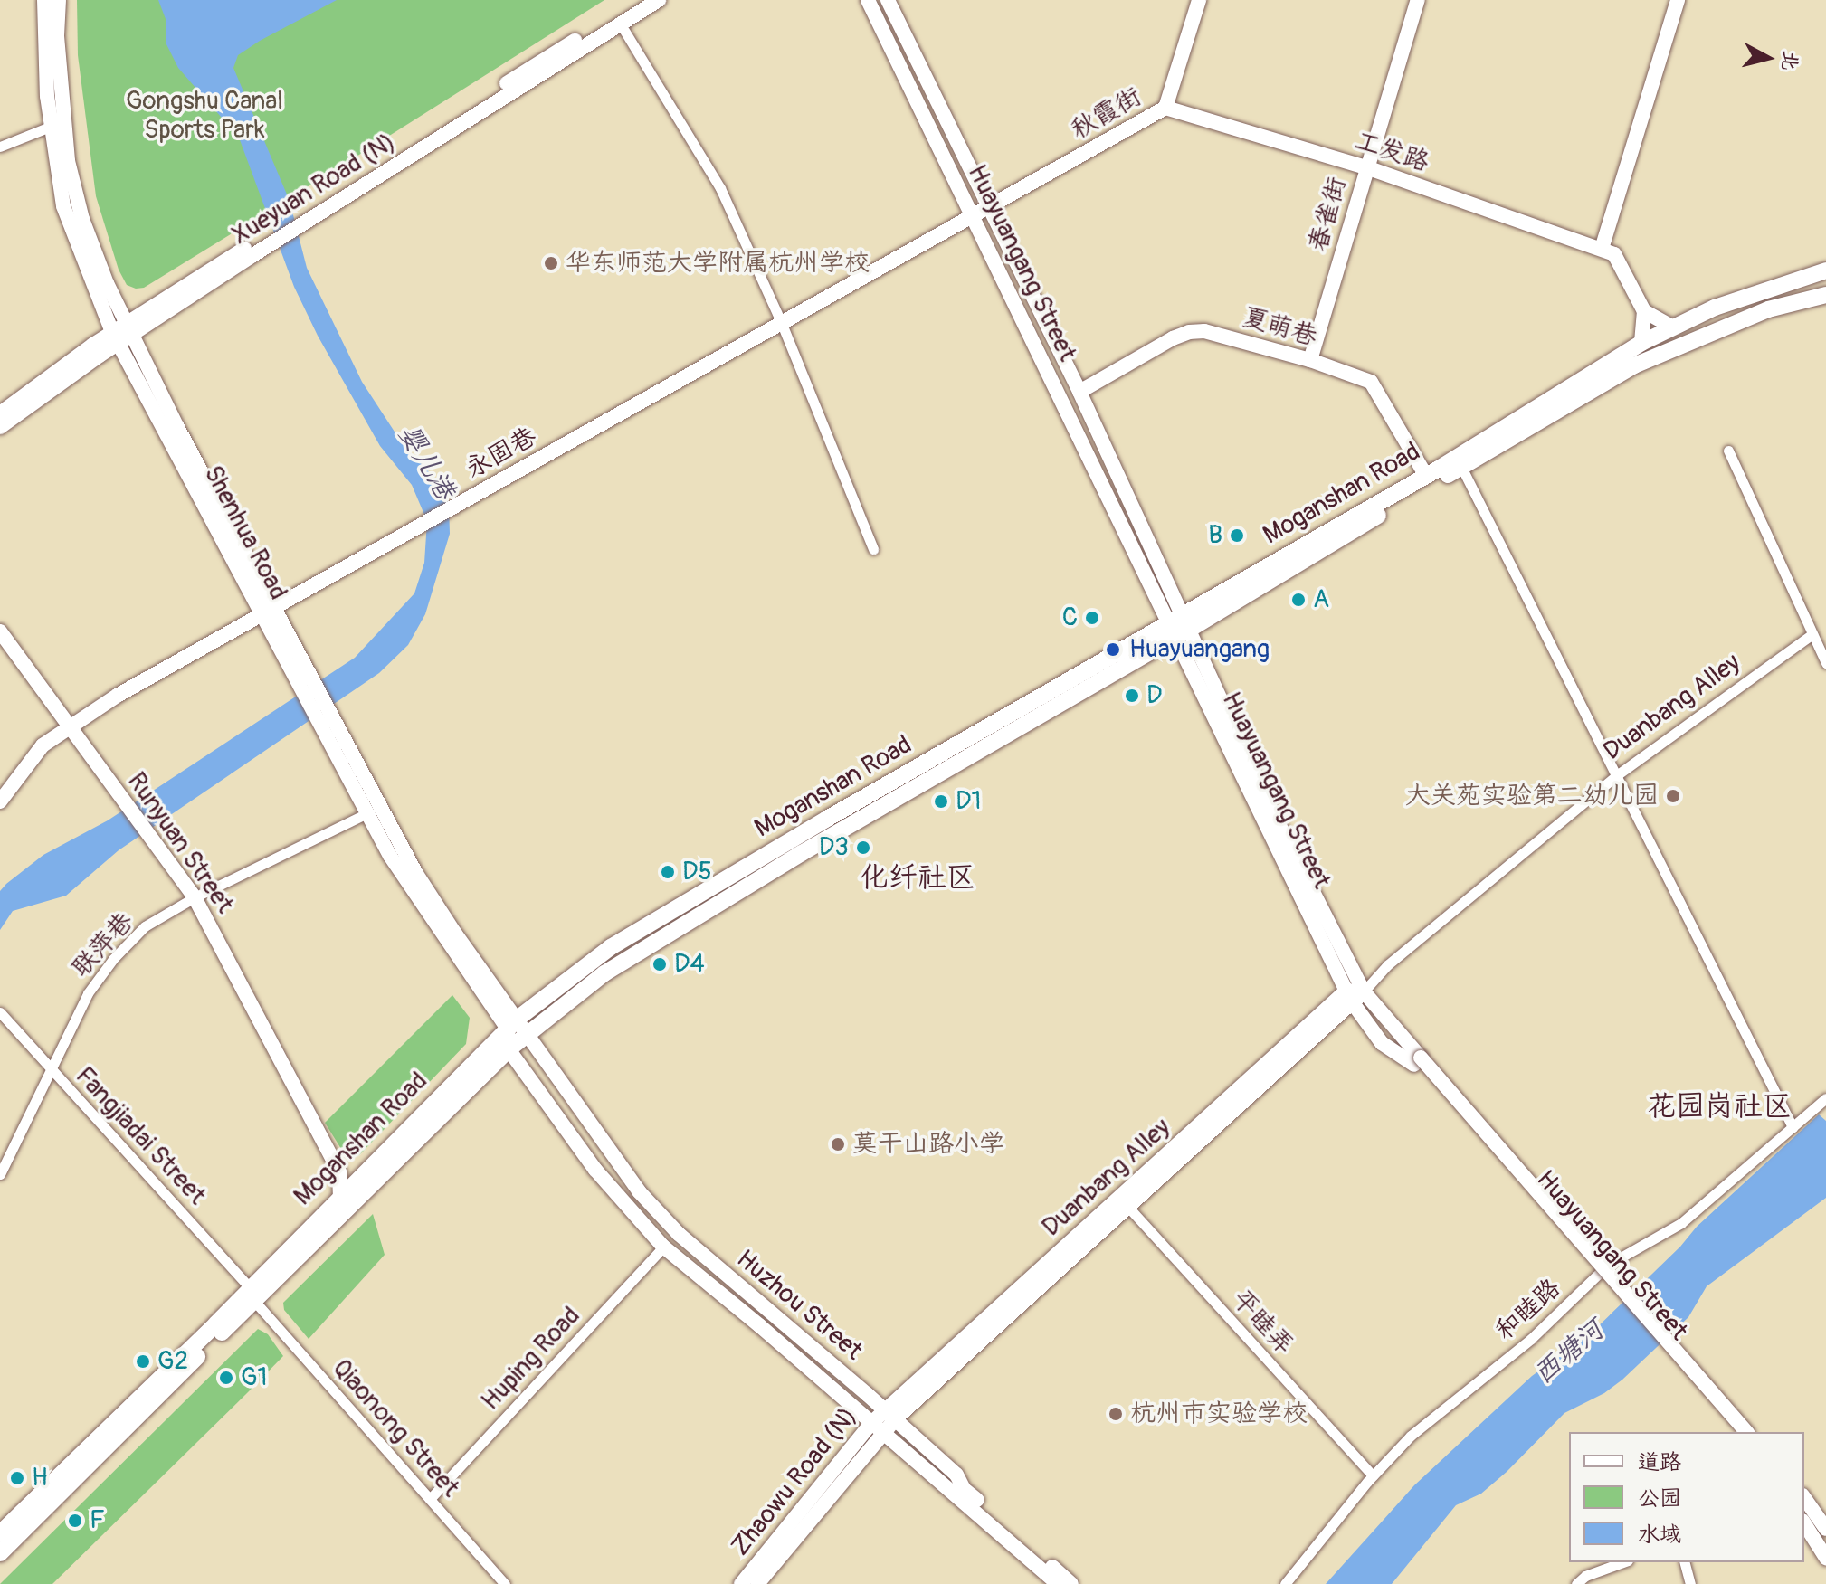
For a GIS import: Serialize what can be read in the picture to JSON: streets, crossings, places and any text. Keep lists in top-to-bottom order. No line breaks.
{"streets":{"main road":["Moganshan Road"],"street":["秋霞街","工发路","Xueyuan Road (N)","春雀街","Huayuangang Street","夏萌巷","永固巷","Shenhua Road","Duanbang Alley","Runyuan Street","联萍巷","Fangjiadai Street","Huzhou Street","和睦路","平睦弄","Huping Road","Qiaonong Street","Zhaowu Road (N)"]},"crossings":[["秋霞街","工发路"],["秋霞街","Huayuangang Street"],["秋霞街","永固巷"],["工发路","春雀街"],["Xueyuan Road (N)","Shenhua Road"],["春雀街","夏萌巷"],["Huayuangang Street","夏萌巷"],["Huayuangang Street","永固巷"],["Huayuangang Street","Moganshan Road"],["Huayuangang Street","Duanbang Alley"],["夏萌巷","Moganshan Road"],["永固巷","Shenhua Road"],["永固巷","Runyuan Street"],["Moganshan Road","Shenhua Road"],["Moganshan Road","Runyuan Street"],["Moganshan Road","Fangjiadai Street"],["Moganshan Road","Huzhou Street"],["Moganshan Road","Qiaonong Street"],["Shenhua Road","联萍巷"],["Shenhua Road","Huzhou Street"],["Duanbang Alley","Huzhou Street"],["Duanbang Alley","平睦弄"],["Duanbang Alley","Zhaowu Road (N)"],["Runyuan Street","联萍巷"],["联萍巷","Fangjiadai Street"],["Fangjiadai Street","Qiaonong Street"],["Huzhou Street","Huping Road"],["Huzhou Street","Zhaowu Road (N)"],["和睦路","平睦弄"],["Huping Road","Qiaonong Street"]],"districts":["化纤社区","花园岗社区"],"water":["婴儿港","西塘河"],"parks":["Gongshu Canal Sports Park"],"places":["华东师范大学附属杭州学校","B","A","C","Huayuangang","D","大关苑实验第二幼儿园","D1","D3","D5","D4","莫干山路小学","G2","G1","杭州市实验学校","H","F"],"legend":["道路","公园","水域"],"north":"right"}
